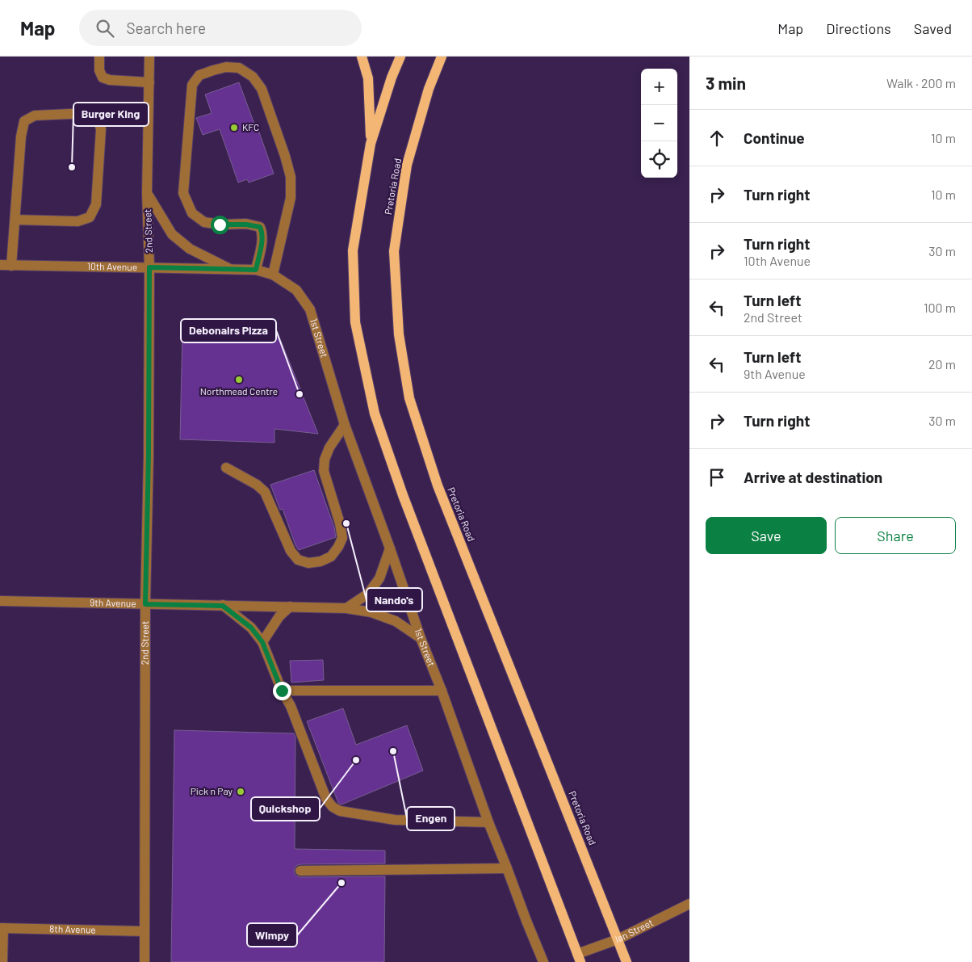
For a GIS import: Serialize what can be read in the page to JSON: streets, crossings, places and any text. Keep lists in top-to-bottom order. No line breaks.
{"streets":{"main road":["Pretoria Road"],"street":["2nd Street","10th Avenue","1st Street","9th Avenue","8th Avenue","Ian Street"]},"crossings":[["Pretoria Road","Ian Street"],["2nd Street","10th Avenue"],["2nd Street","9th Avenue"],["2nd Street","8th Avenue"],["10th Avenue","1st Street"],["1st Street","9th Avenue"]],"places":["KFC","Burger King","Northmead Centre","Debonairs Pizza","Nando's","Engen","Quickshop","Pick n Pay","Wimpy"],"page":{"header":"Map","search":"Search here","nav":["Map","Directions","Saved"],"heading":["3 min","Walk · 200 m"],"map_buttons":["+","−"],"list":[["Continue","10 m"],["Turn right","10 m"],["Turn right","10th Avenue","30 m"],["Turn left","2nd Street","100 m"],["Turn left","9th Avenue","20 m"],["Turn right","30 m"],"Arrive at destination"],"buttons":["Save","Share"]}}
